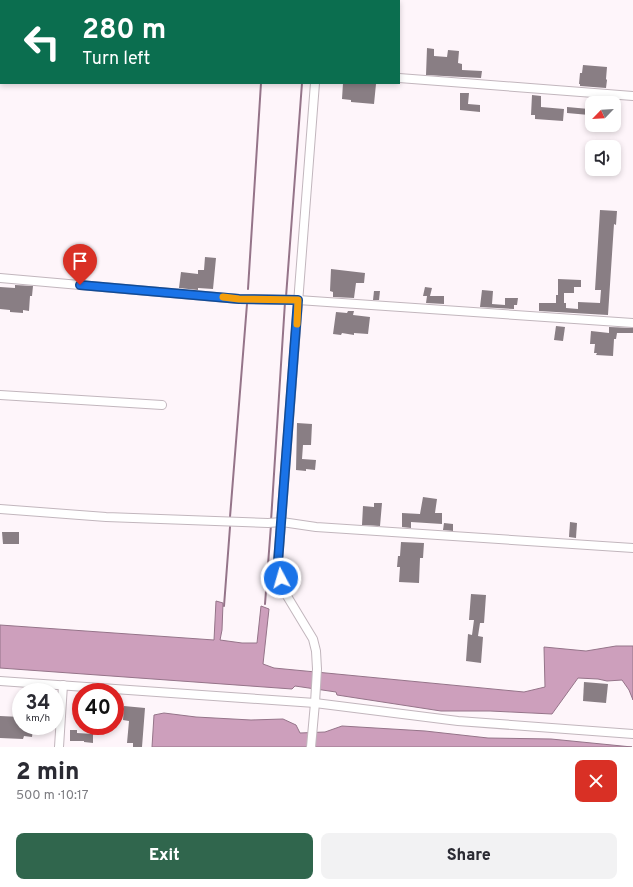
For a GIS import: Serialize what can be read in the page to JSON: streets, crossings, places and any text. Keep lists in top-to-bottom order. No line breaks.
{"north":"bottom left","page":{"turn":["280 m","Turn left"],"speed":"34 km/h","limit":"40","heading":["2 min","500 m · 10:17"],"buttons":["Exit","Share"]}}
